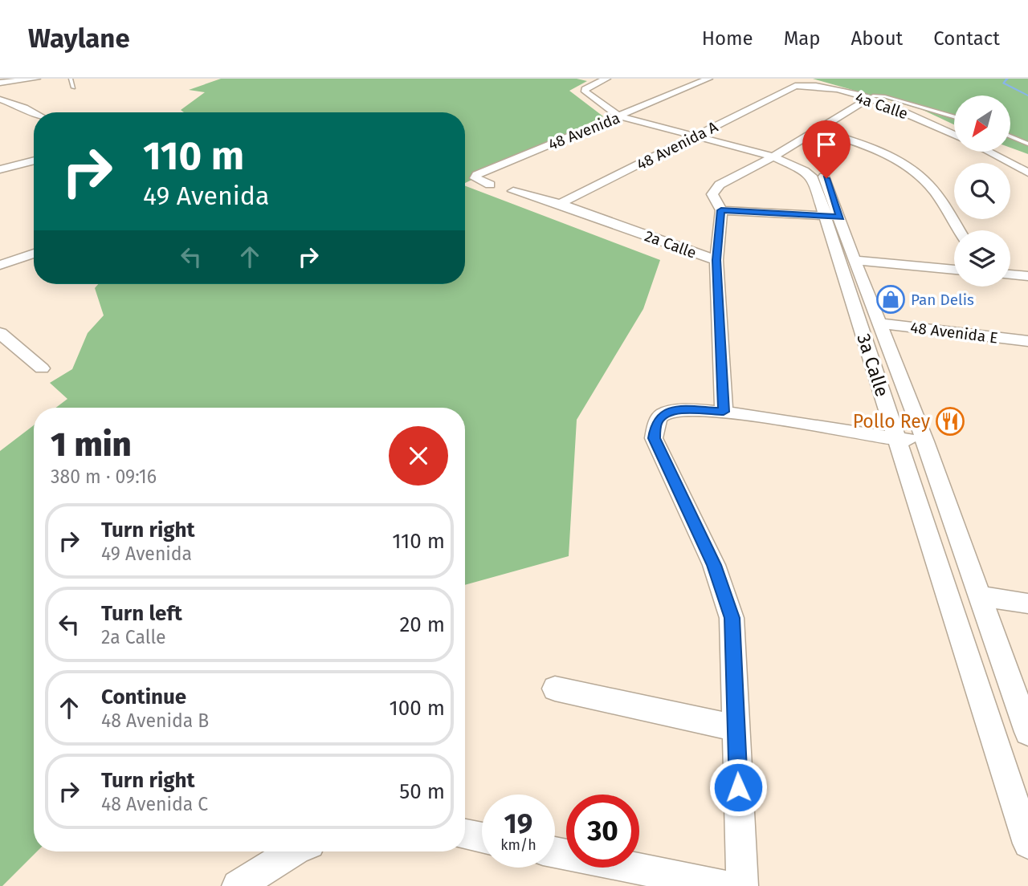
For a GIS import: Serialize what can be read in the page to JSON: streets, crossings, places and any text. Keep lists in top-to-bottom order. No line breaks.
{"streets":{"street":["4a Calle","48 Avenida","48 Avenida A","2a Calle","48 Avenida E","3a Calle"]},"crossings":[["4a Calle","48 Avenida A"],["48 Avenida","3a Calle"],["48 Avenida A","2a Calle"],["48 Avenida A","3a Calle"],["48 Avenida E","3a Calle"]],"places":{"shop":["Pan Delis"],"restaurant":["Pollo Rey"]},"north":"bottom left","page":{"header":"Waylane","nav":["Home","Map","About","Contact"],"turn":["110 m","49 Avenida"],"heading":["1 min","380 m · 09:16"],"list":[{"name":"Turn right","note":"49 Avenida","value":"110 m"},{"name":"Turn left","note":"2a Calle","value":"20 m"},{"name":"Continue","note":"48 Avenida B","value":"100 m"},{"name":"Turn right","note":"48 Avenida C","value":"50 m"}],"speed":"19 km/h","limit":"30"}}
